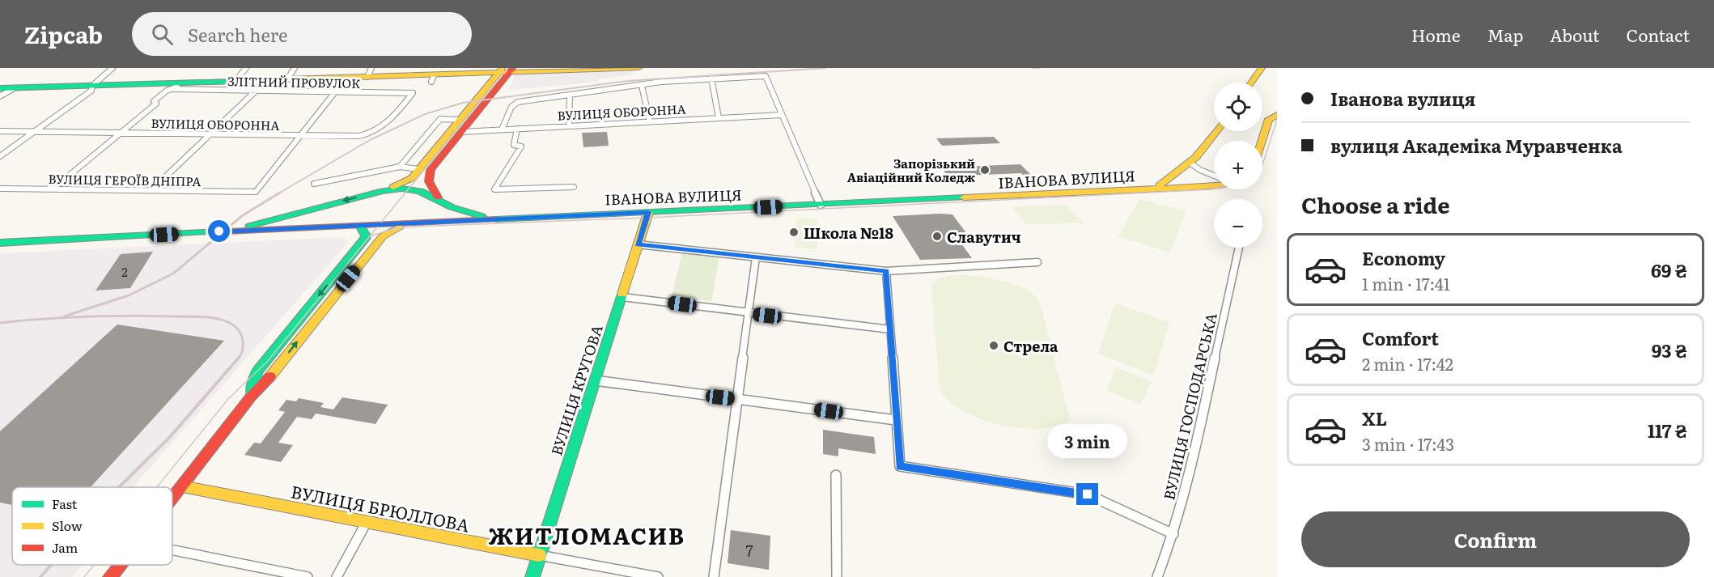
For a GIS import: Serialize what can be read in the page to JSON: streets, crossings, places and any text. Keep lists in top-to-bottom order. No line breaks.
{"streets":{"main road":["ІВАНОВА ВУЛИЦЯ","ВУЛИЦЯ КРУГОВА","ВУЛИЦЯ БРЮЛЛОВА"],"street":["ЗЛІТНИЙ ПРОВУЛОК","ВУЛИЦЯ ОБОРОННА","ВУЛИЦЯ ГЕРОЇВ ДНІПРА","ВУЛИЦЯ ГОСПОДАРСЬКА"]},"crossings":[["ЗЛІТНИЙ ПРОВУЛОК","ВУЛИЦЯ ОБОРОННА"],["ВУЛИЦЯ ОБОРОННА","ВУЛИЦЯ ГЕРОЇВ ДНІПРА"],["ІВАНОВА ВУЛИЦЯ","ВУЛИЦЯ КРУГОВА"],["ВУЛИЦЯ КРУГОВА","ВУЛИЦЯ БРЮЛЛОВА"]],"districts":["ЖИТЛОМАСИВ"],"places":["Запорізький Авіаційний Коледж","Школа №18","Славутич","Стрела"],"house_numbers":["2","7"],"legend":["Fast","Slow","Jam"],"page":{"header":"Zipcab","search":"Search here","nav":["Home","Map","About","Contact"],"banner":["Іванова вулиця","вулиця Академіка Муравченка"],"map_buttons":["+","−"],"heading":"Choose a ride","list":[{"name":"Economy","note":"1 min · 17:41","value":"69 ₴"},{"name":"Comfort","note":"2 min · 17:42","value":"93 ₴"},{"name":"XL","note":"3 min · 17:43","value":"117 ₴"}],"bubble":"3 min","buttons":"Confirm"}}
